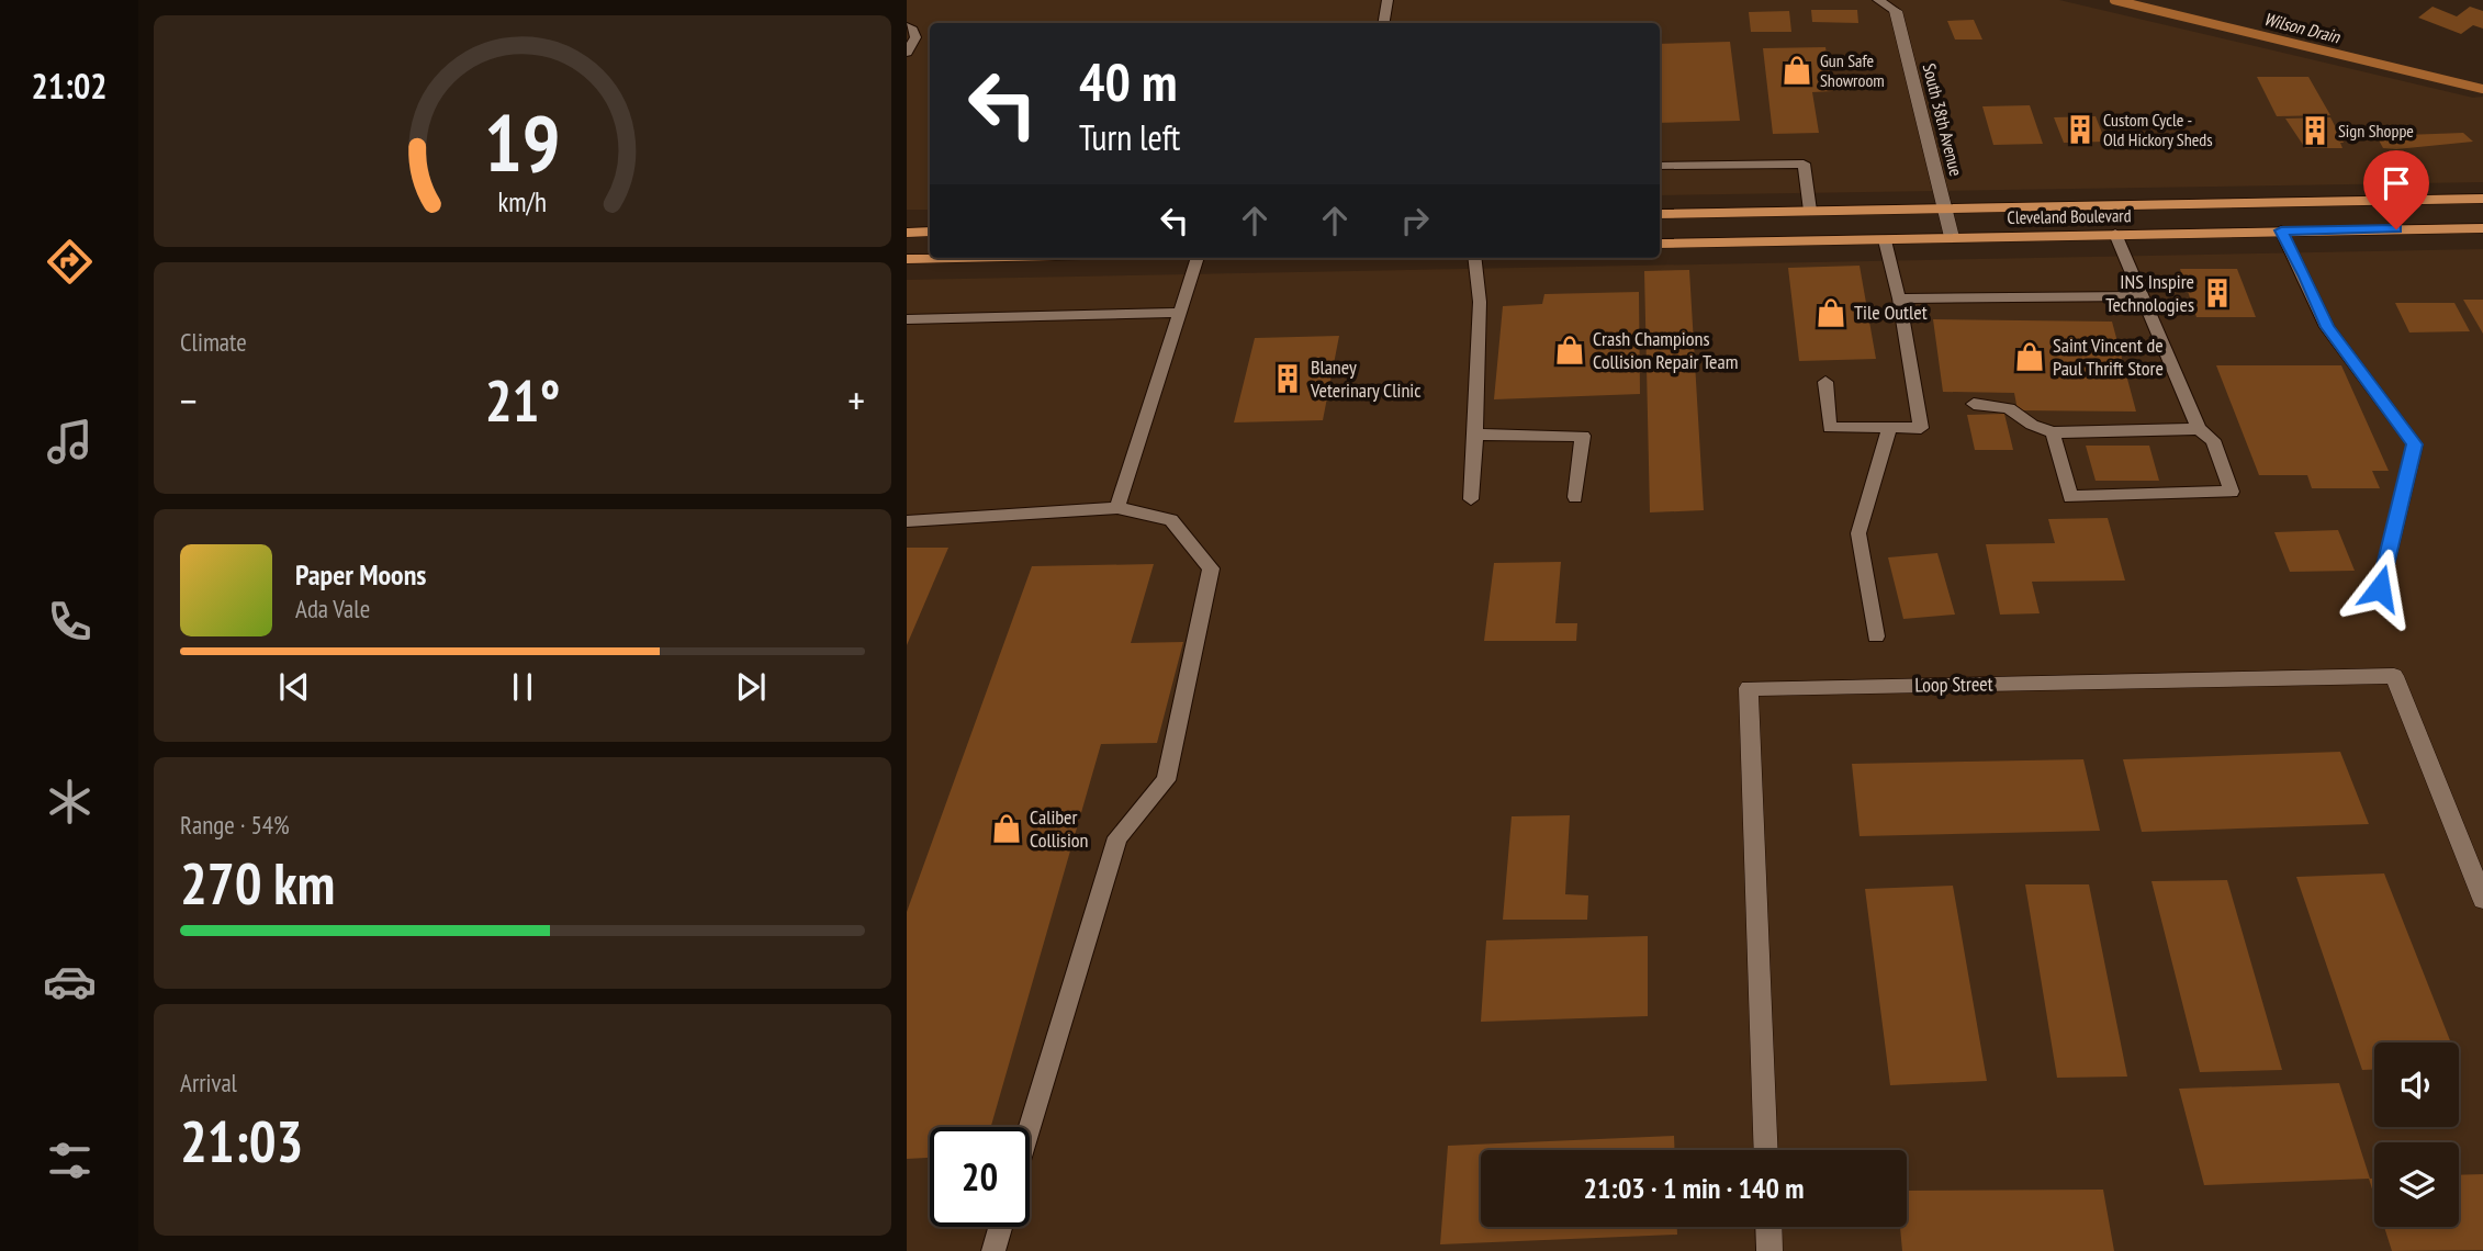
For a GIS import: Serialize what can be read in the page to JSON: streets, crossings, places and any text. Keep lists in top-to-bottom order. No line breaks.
{"streets":{"main road":["Cleveland Boulevard"],"street":["South 38th Avenue","Loop Street"]},"crossings":[["South 38th Avenue","Cleveland Boulevard"]],"water":["Wilson Drain"],"places":{"shop":["Gun Safe Showroom","Tile Outlet","Crash Champions Collision Repair Team","Saint Vincent de Paul Thrift Store","Caliber Collision"],"building":["Custom Cycle - Old Hickory Sheds","Sign Shoppe","INS Inspire Technologies","Blaney Veterinary Clinic"]},"page":{"tabs":"21:02","turn":["40 m","Turn left"],"tile":["Climate",["Range · 54%","270 km"],["Arrival","21:03"]],"heat":["−","21°","+"],"song":["Paper Moons","Ada Vale"],"limit":"20","trip":"21:03 · 1 min · 140 m","gauge":["19","km/h"]}}
